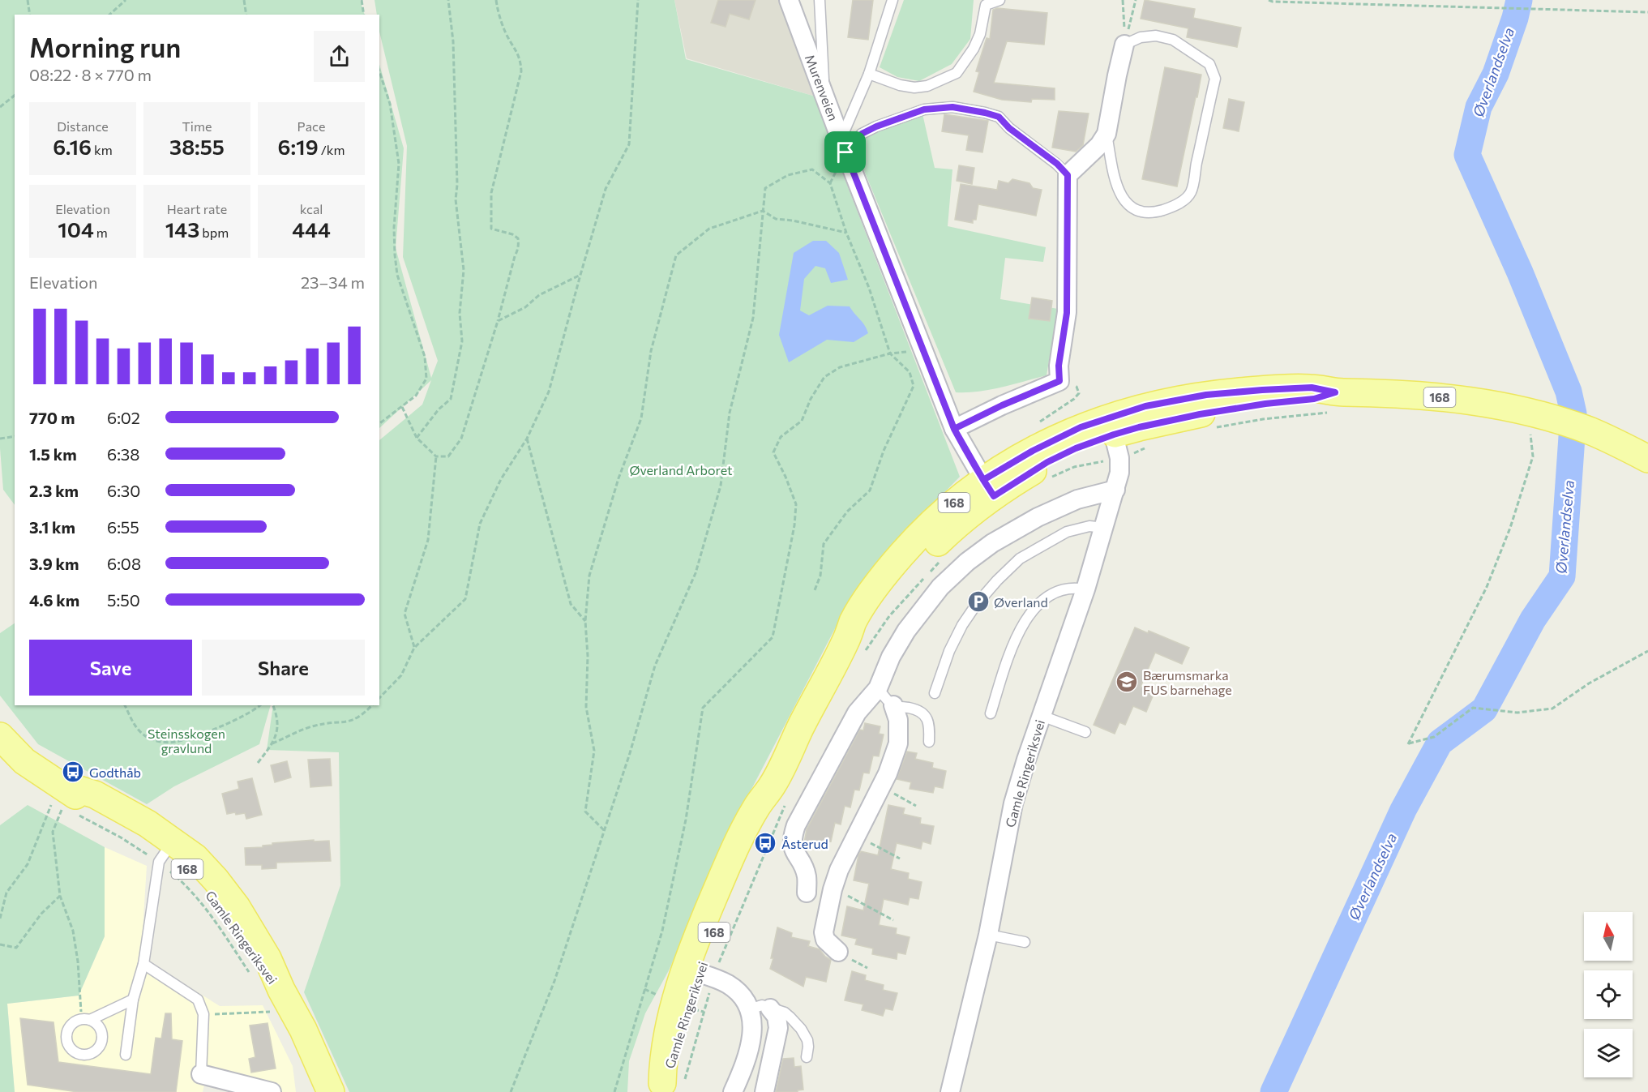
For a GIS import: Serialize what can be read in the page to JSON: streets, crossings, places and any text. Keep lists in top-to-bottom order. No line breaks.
{"streets":{"main road":["168","Gamle Ringeriksvei"],"street":["Murenveien"]},"crossings":[["Murenveien","Gamle Ringeriksvei"]],"water":["Øverlandselva"],"parks":["Øverland Arboret","Steinsskogen gravlund"],"places":{"parking":["Øverland"],"school or university":["Bærumsmarka FUS barnehage"],"bus stop":["Godthåb","Åsterud"]},"north":"top","page":{"heading":["Morning run","08:22 · 8 × 770 m"],"stats":[["Distance","6.16 km"],["Time","38:55"],["Pace","6:19 /km"],["Elevation","104 m"],["Heart rate","143 bpm"],["kcal","444"]],"chart":["Elevation","23–34 m"],"list":[{"name":"770 m","note":"6:02"},{"name":"1.5 km","note":"6:38"},{"name":"2.3 km","note":"6:30"},{"name":"3.1 km","note":"6:55"},{"name":"3.9 km","note":"6:08"},{"name":"4.6 km","note":"5:50"}],"buttons":["Save","Share"]}}
